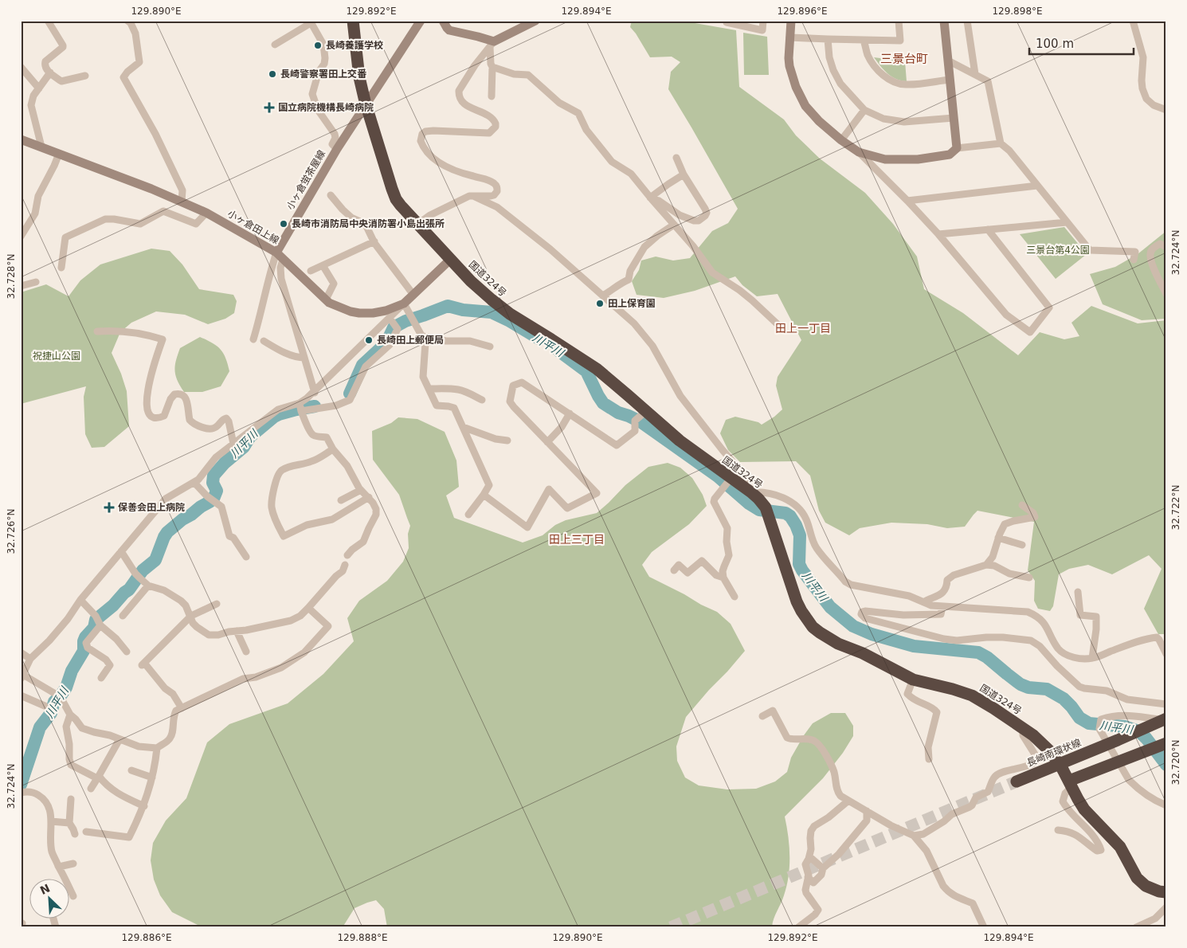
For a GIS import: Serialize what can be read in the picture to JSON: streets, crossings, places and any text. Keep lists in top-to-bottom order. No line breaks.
{"streets":{"highway":["国道324号","長崎南環状線"],"street":["小ヶ倉蛍茶屋線","小ヶ倉田上線"]},"crossings":[["小ヶ倉蛍茶屋線","小ヶ倉田上線"],["小ヶ倉田上線","国道324号"]],"districts":["三景台町","田上一丁目","田上三丁目"],"water":["川平川"],"parks":["三景台第4公園","祝捷山公園"],"places":{"other":["長崎養護学校","長崎警察署田上交番","長崎市消防局中央消防署小島出張所","田上保育園","長崎田上郵便局"],"health":["国立病院機構長崎病院","保善会田上病院"]},"scale_bar":"100 m","north":"top left","coordinates":["129.890°E","129.892°E","129.894°E","129.896°E","129.898°E","32.724°N","32.728°N","32.722°N","32.726°N","32.720°N","129.886°E","129.888°E"]}
